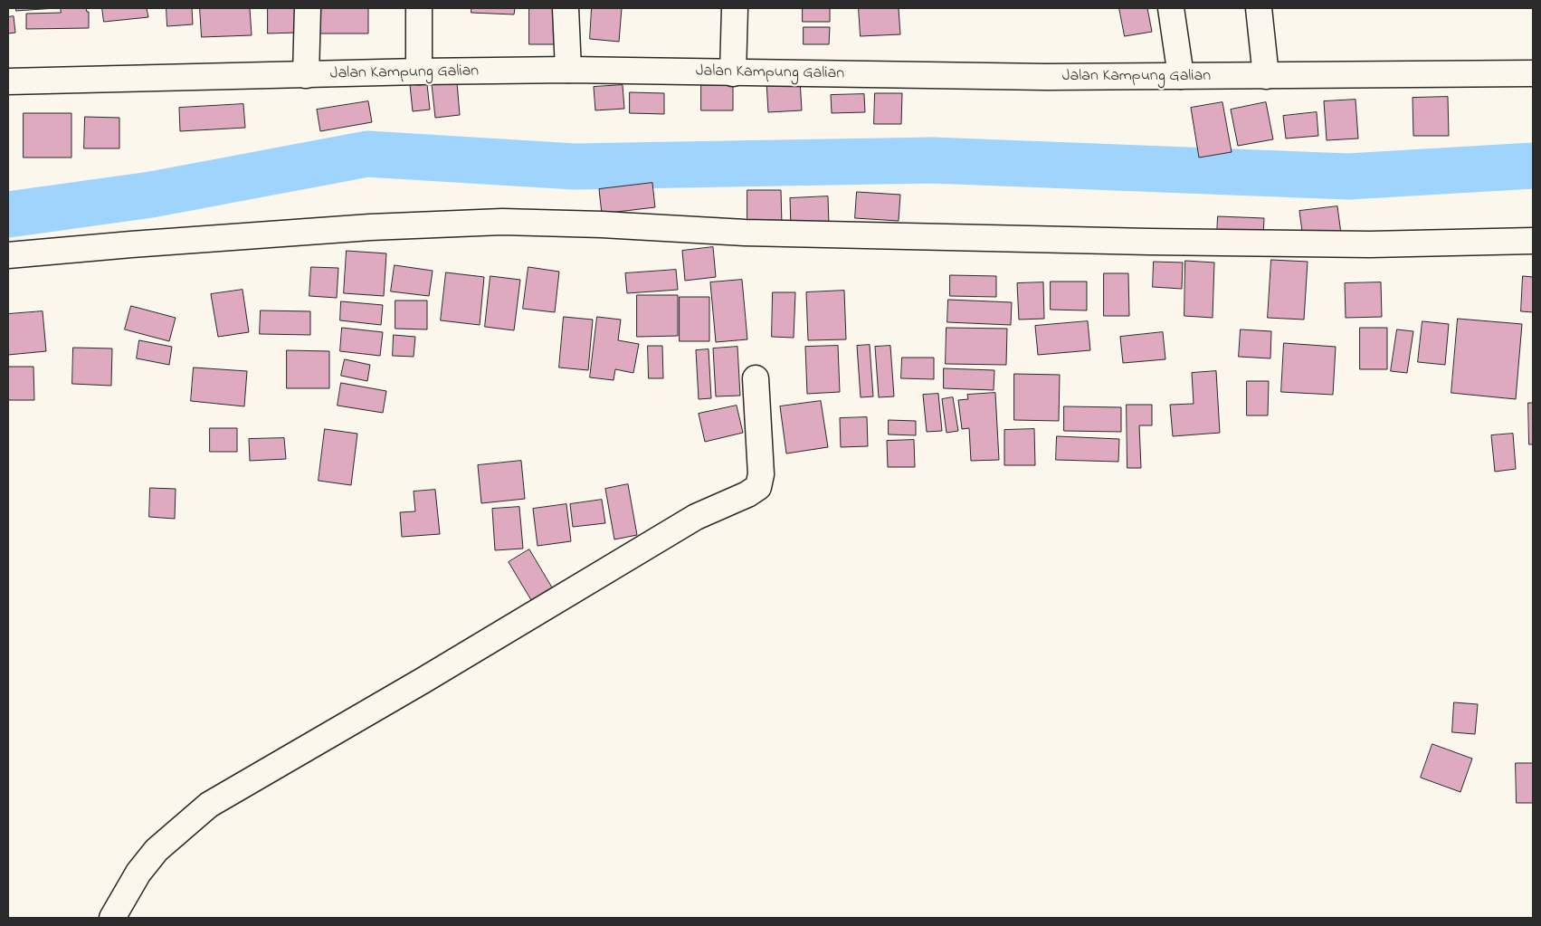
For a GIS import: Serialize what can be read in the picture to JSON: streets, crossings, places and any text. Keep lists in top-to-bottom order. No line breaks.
{"streets":{"street":["Jalan Kampung Galian"]}}
